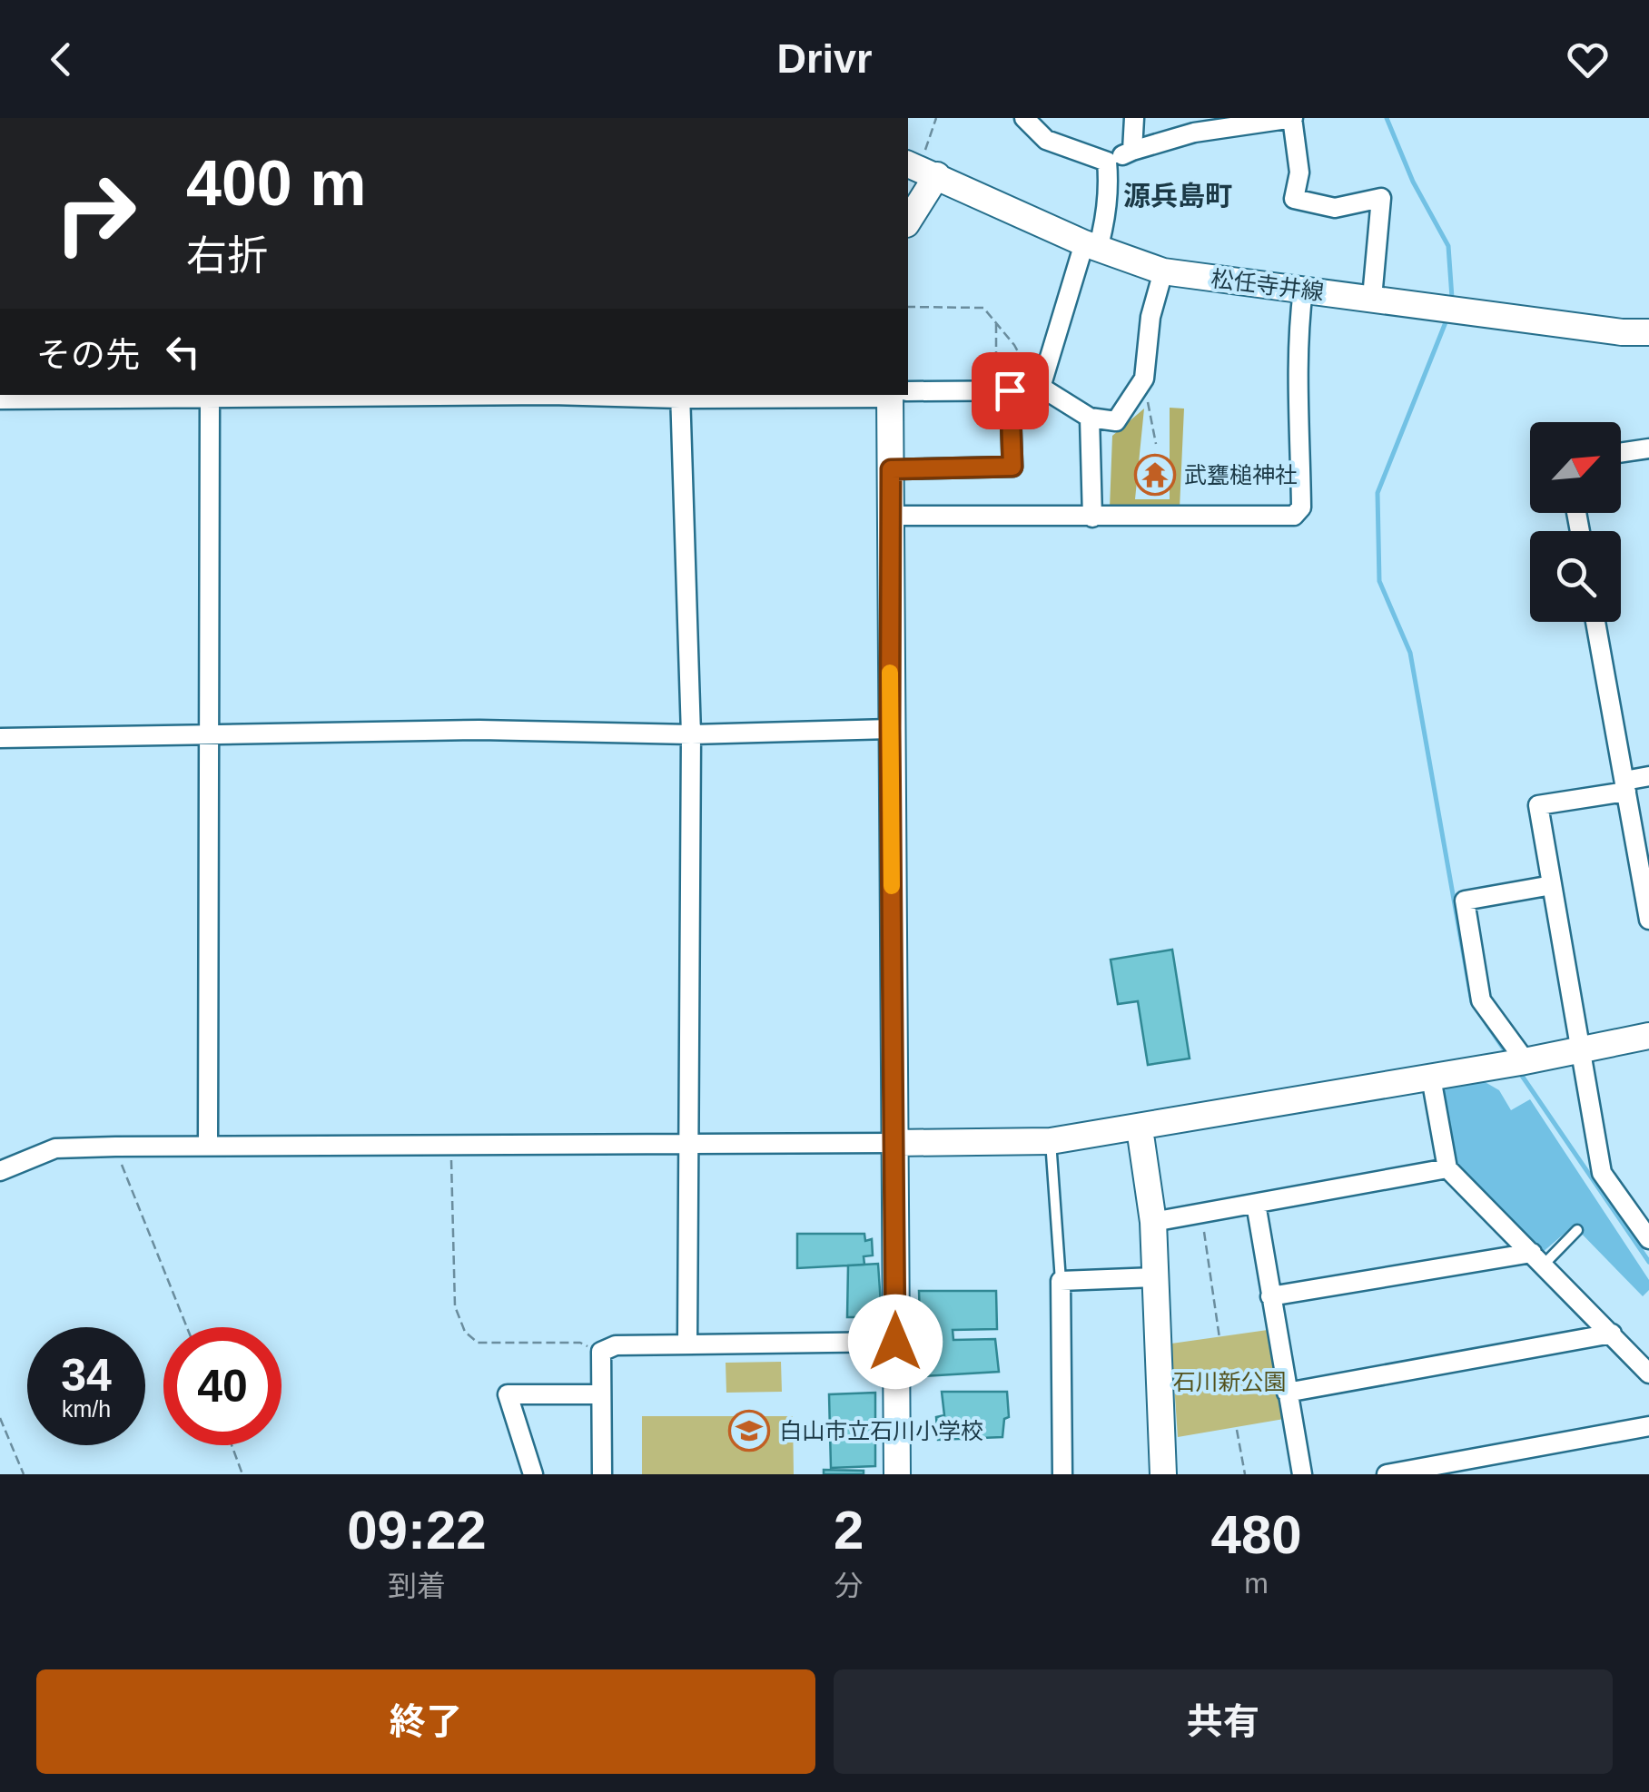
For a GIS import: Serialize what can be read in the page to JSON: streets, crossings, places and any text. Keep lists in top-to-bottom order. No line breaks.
{"streets":{"street":["松任寺井線"]},"districts":["源兵島町"],"parks":["石川新公園"],"places":{"temple":["武甕槌神社"],"school or university":["白山市立石川小学校"]},"north":"top right","page":{"header":"Drivr","turn":["400 m","右折"],"then":"その先","speed":"34 km/h","limit":"40","eta":["09:22","到着","2","分","480","m"],"buttons":["終了","共有"]}}
